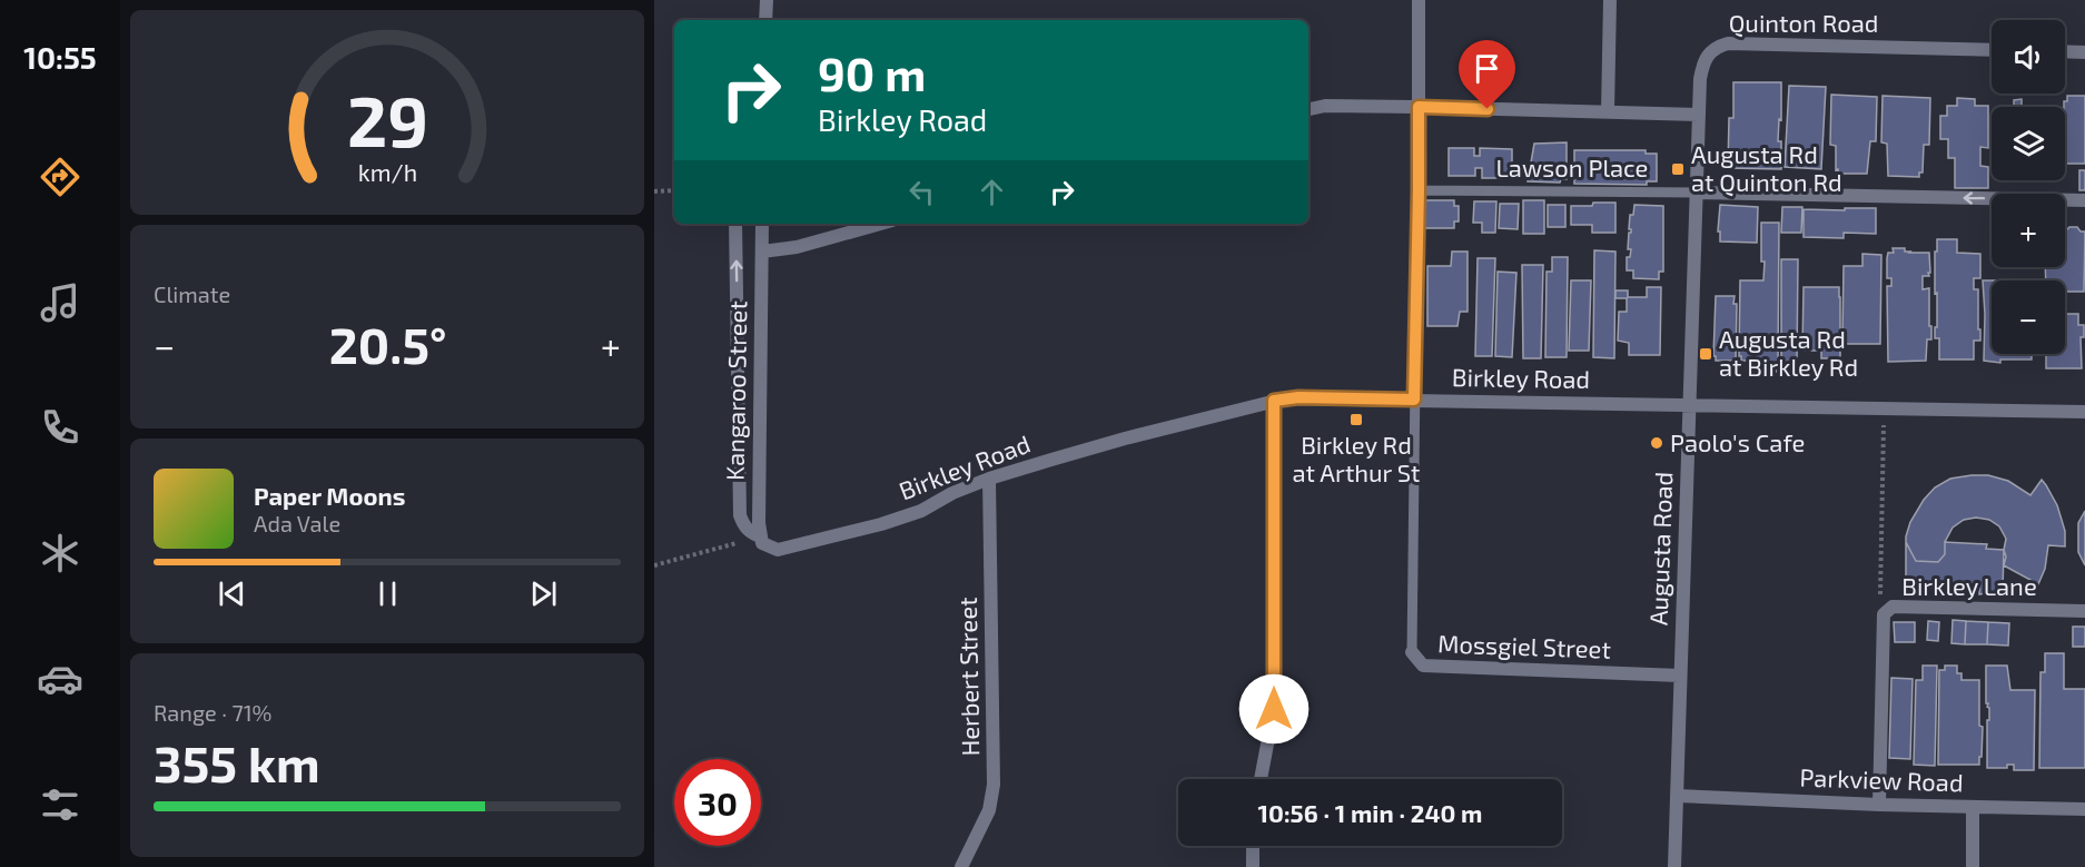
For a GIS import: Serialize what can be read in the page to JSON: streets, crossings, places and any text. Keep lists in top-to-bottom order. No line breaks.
{"streets":{"street":["Quinton Road","Lawson Place","Birkley Road","Kangaroo Street","Augusta Road","Birkley Lane","Mossgiel Street","Herbert Street","Parkview Road"]},"crossings":[["Quinton Road","Lawson Place"],["Quinton Road","Augusta Road"],["Lawson Place","Augusta Road"],["Birkley Road","Kangaroo Street"],["Birkley Road","Augusta Road"],["Birkley Road","Herbert Street"],["Augusta Road","Mossgiel Street"],["Augusta Road","Parkview Road"],["Birkley Lane","Parkview Road"]],"one_way":["Lawson Place"],"places":{"transit":["Augusta Rd at Quinton Rd","Augusta Rd at Birkley Rd","Birkley Rd at Arthur St"],"other":["Paolo's Cafe"]},"page":{"tabs":"10:55","map_buttons":["+","−"],"turn":["90 m","Birkley Road"],"tile":["Climate",["Range · 71%","355 km"]],"heat":["−","20.5°","+"],"song":["Paper Moons","Ada Vale"],"limit":"30","trip":"10:56 · 1 min · 240 m","gauge":["29","km/h"]}}
